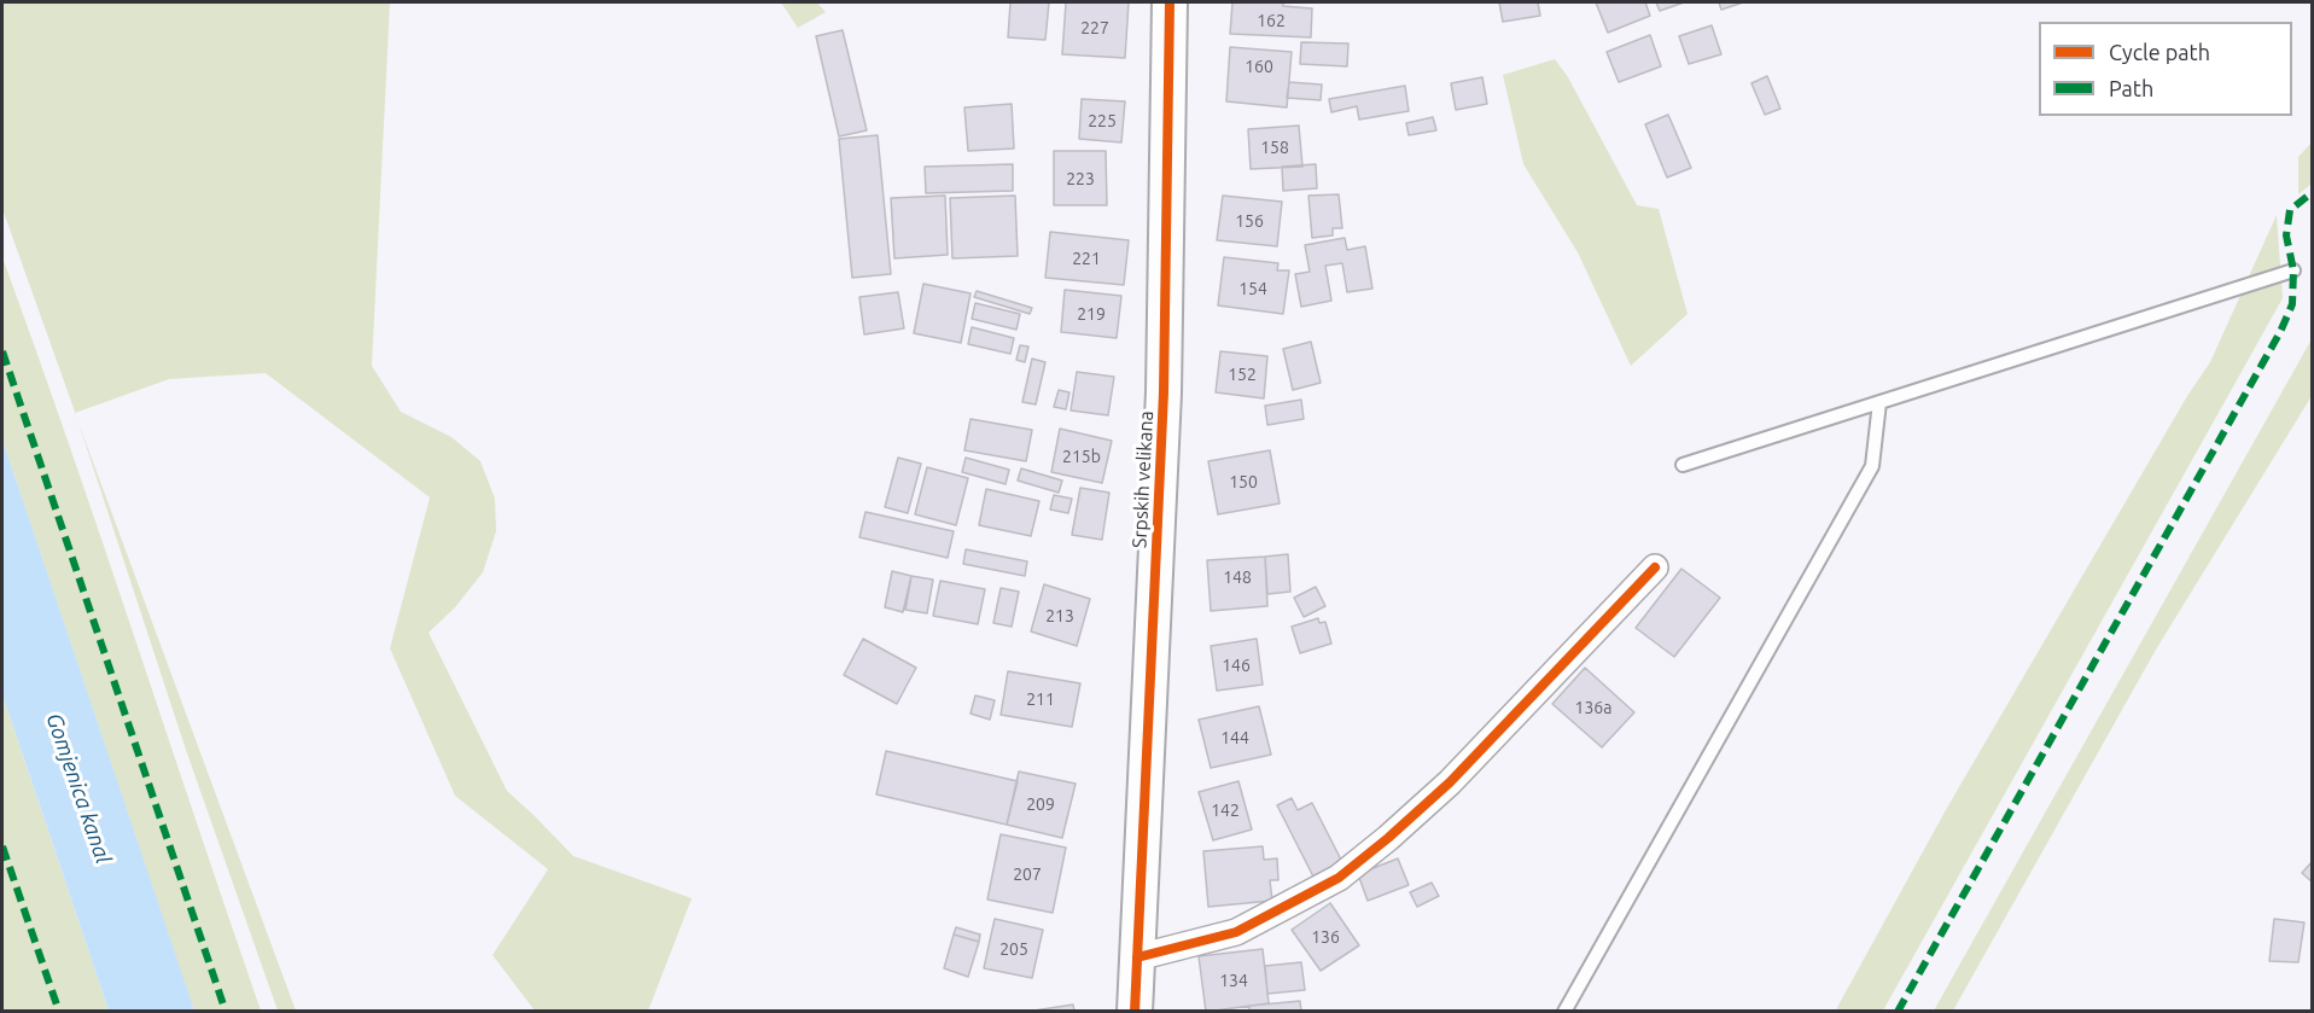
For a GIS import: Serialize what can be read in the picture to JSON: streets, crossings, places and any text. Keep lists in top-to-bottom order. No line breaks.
{"streets":{"main road":["Srpskih velikana"]},"water":["Gomjenica kanal"],"house_numbers":["162","227","160","225","158","223","156","221","154","219","152","215b","150","148","213","146","211","136a","144","209","142","207","136","205","134"],"legend":["Cycle path","Path"]}
